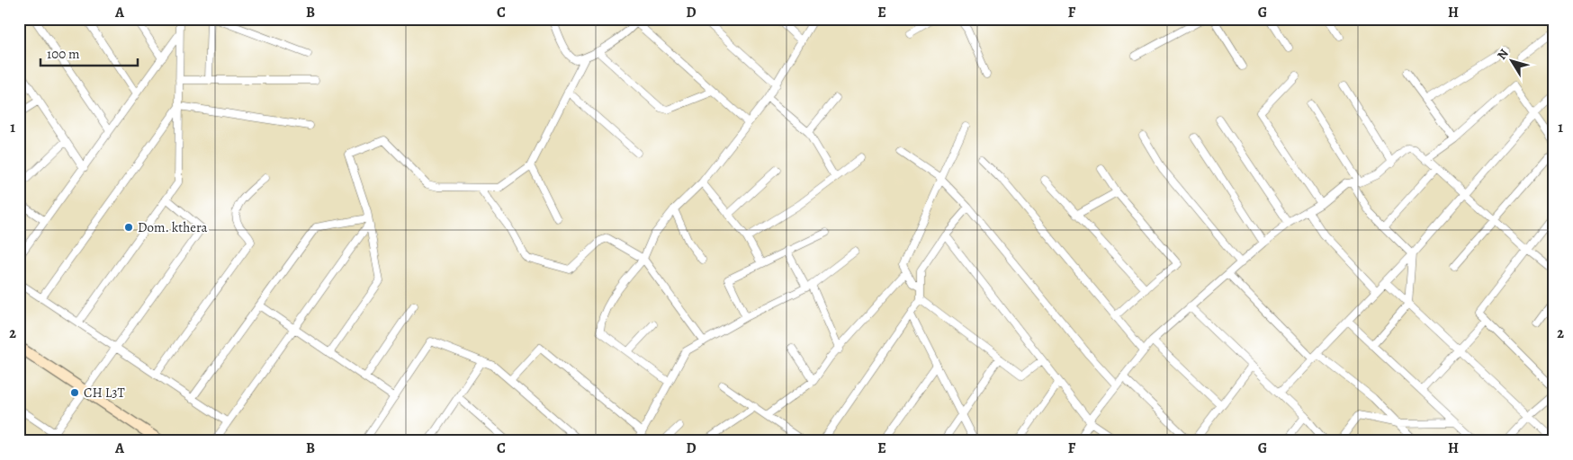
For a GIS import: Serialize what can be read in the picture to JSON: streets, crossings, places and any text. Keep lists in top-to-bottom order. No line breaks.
{"places":["Dom. kthera","CH L3T"],"scale_bar":"100 m","north":"top left","grid":{"columns":["A","B","C","D","E","F","G","H"],"rows":["1","2"]}}
